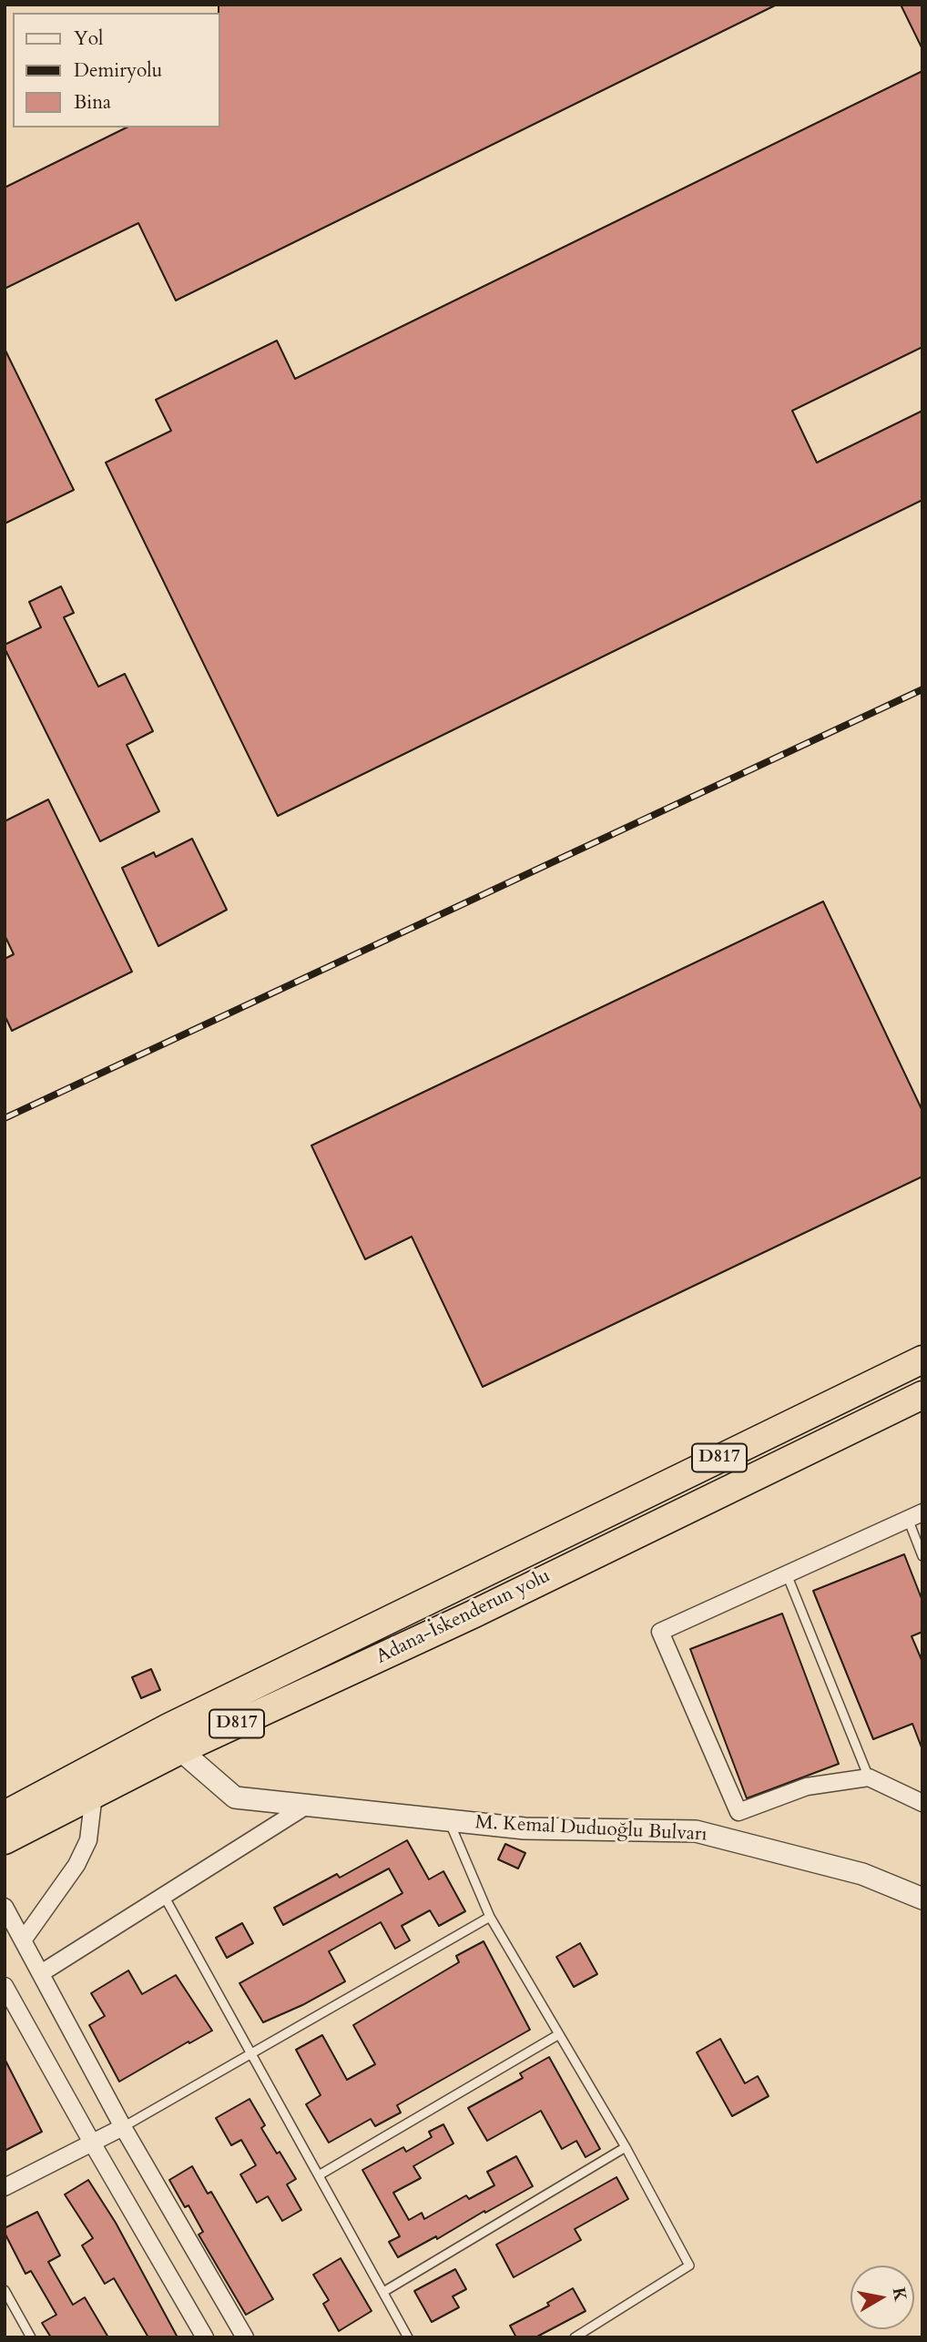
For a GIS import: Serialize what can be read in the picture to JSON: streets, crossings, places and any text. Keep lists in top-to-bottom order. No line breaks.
{"streets":{"highway":["D817","Adana-İskenderun yolu"],"street":["M. Kemal Duduoğlu Bulvarı"]},"crossings":[["D817","Adana-İskenderun yolu"],["D817","M. Kemal Duduoğlu Bulvarı"],["Adana-İskenderun yolu","M. Kemal Duduoğlu Bulvarı"]],"legend":["Yol","Demiryolu","Bina"],"north":"right"}
